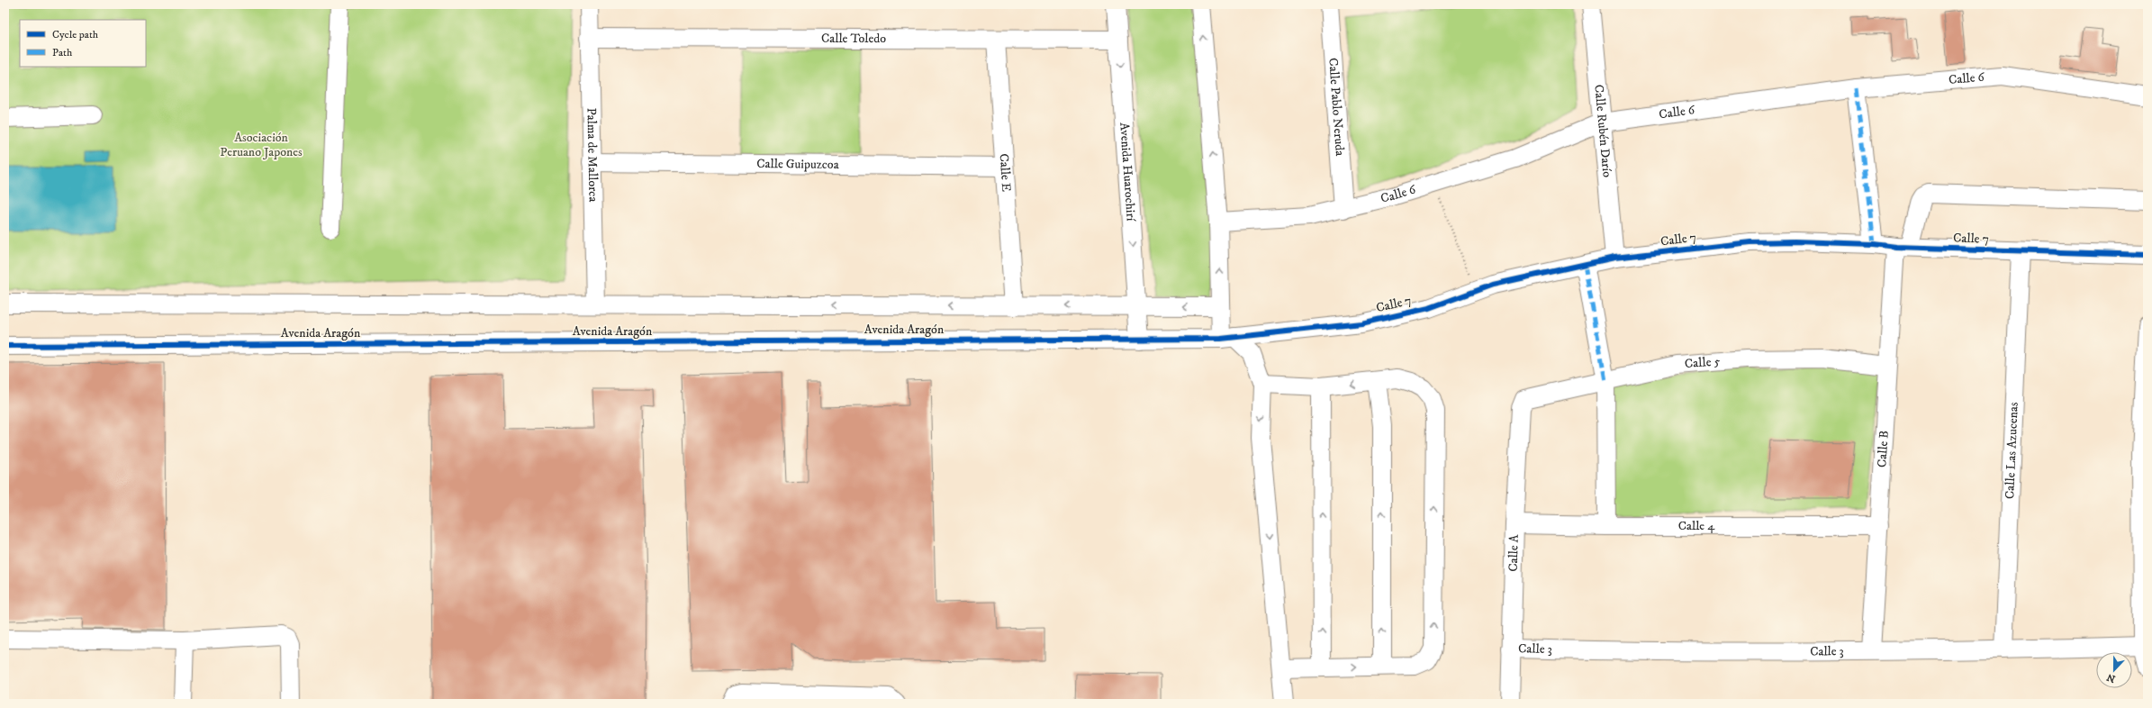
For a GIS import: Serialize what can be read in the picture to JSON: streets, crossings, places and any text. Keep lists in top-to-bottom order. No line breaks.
{"streets":{"street":["Calle Toledo","Calle 6","Calle Pablo Neruda","Calle Rubén Darío","Palma de Mallorca","Calle Guipuzcoa","Avenida Huarochirí","Calle E","Calle 7","Avenida Aragón","Calle 5","Calle B","Calle Las Azucenas","Calle 4","Calle A","Calle 3"]},"crossings":[["Calle Toledo","Palma de Mallorca"],["Calle Toledo","Avenida Huarochirí"],["Calle Toledo","Calle E"],["Calle 6","Calle Pablo Neruda"],["Calle 6","Calle Rubén Darío"],["Calle Rubén Darío","Calle 7"],["Palma de Mallorca","Calle Guipuzcoa"],["Palma de Mallorca","Avenida Aragón"],["Calle Guipuzcoa","Calle E"],["Avenida Huarochirí","Avenida Aragón"],["Calle E","Avenida Aragón"],["Calle 7","Avenida Aragón"],["Calle 7","Calle B"],["Calle 7","Calle Las Azucenas"],["Calle 5","Calle B"],["Calle 5","Calle A"],["Calle B","Calle 4"],["Calle B","Calle 3"],["Calle Las Azucenas","Calle 3"],["Calle 4","Calle A"],["Calle A","Calle 3"]],"parks":["Asociación Peruano Japones"],"legend":["Cycle path","Path"],"north":"bottom"}
